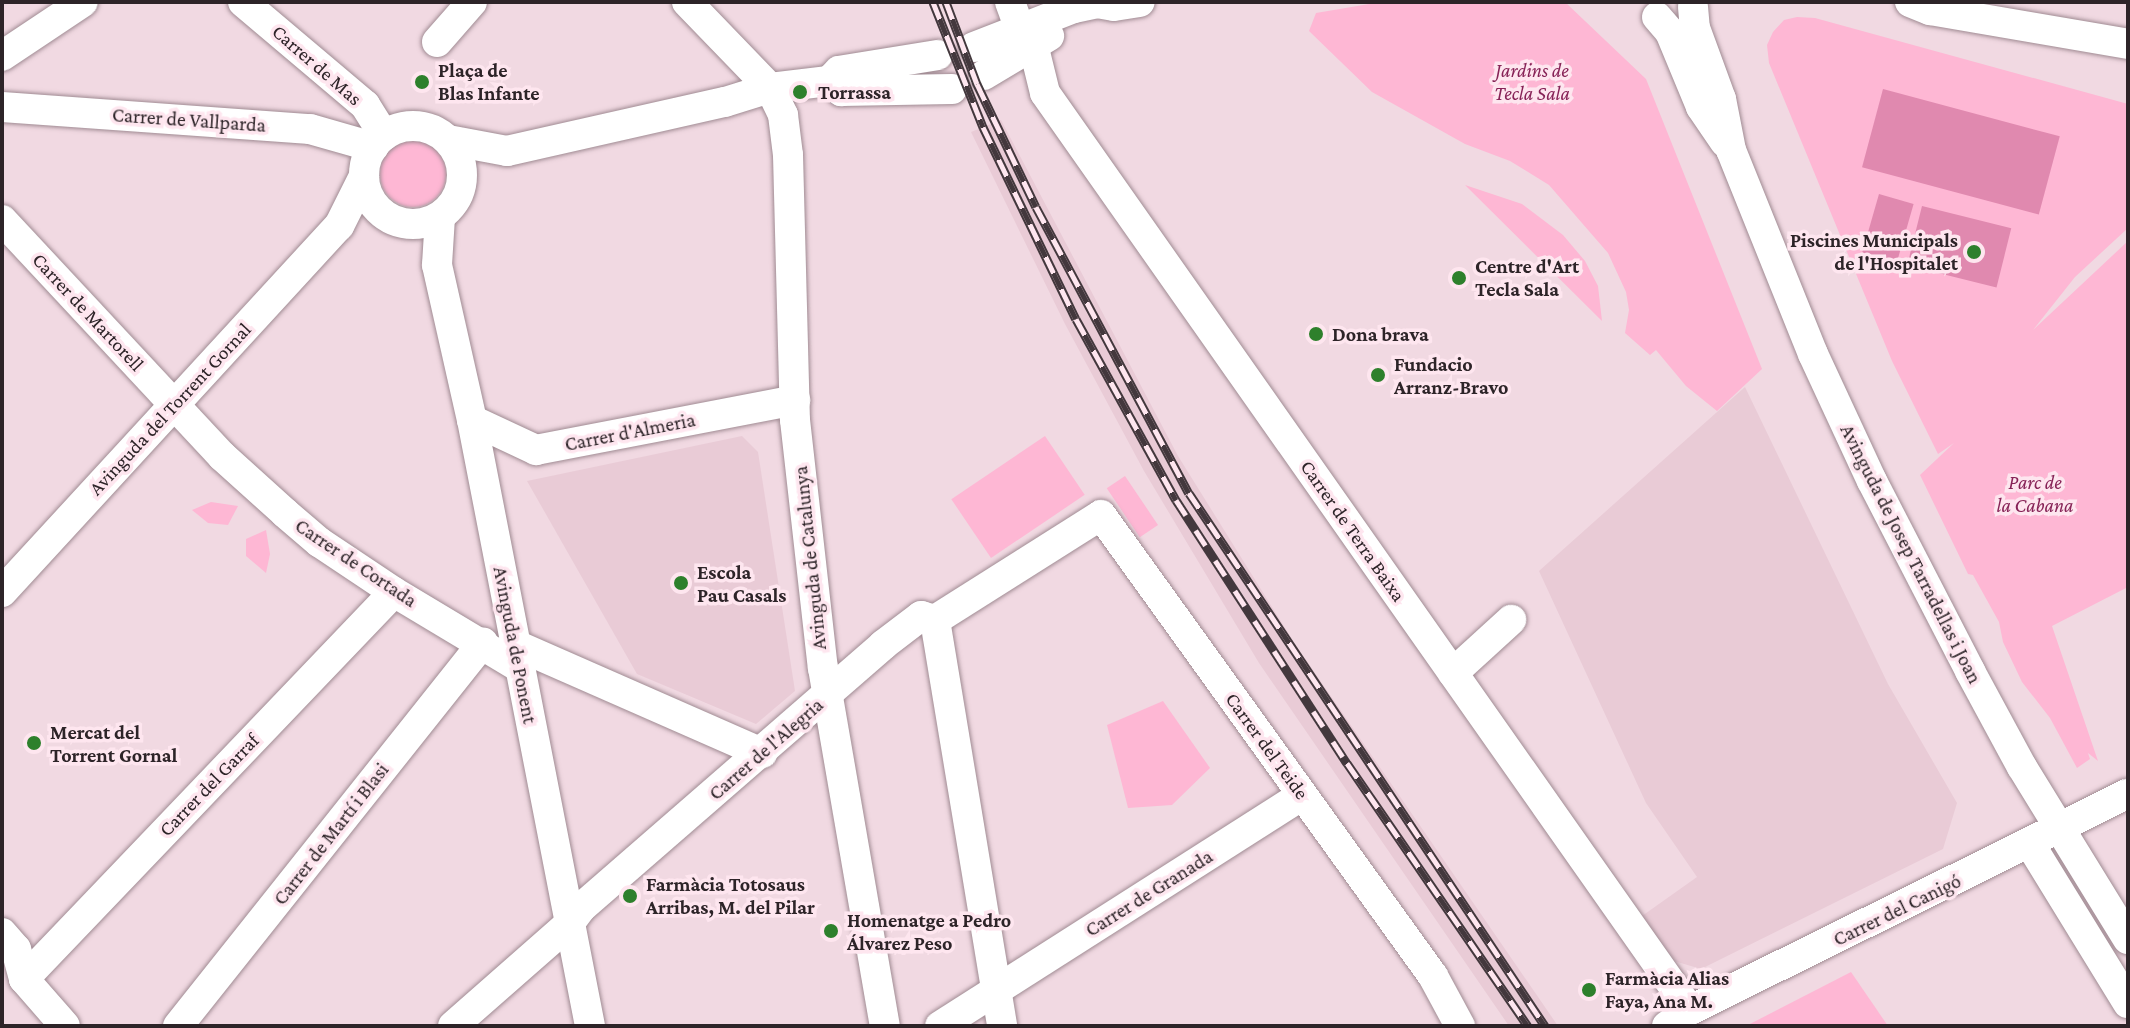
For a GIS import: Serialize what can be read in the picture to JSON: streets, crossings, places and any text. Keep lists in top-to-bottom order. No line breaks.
{"streets":{"street":["Carrer de Mas","Carrer de Vallparda","Carrer de Martorell","Avinguda del Torrent Gornal","Carrer d'Almeria","Carrer de Terra Baixa","Avinguda de Josep Tarradellas i Joan","Avinguda de Catalunya","Carrer de Cortada","Avinguda de Ponent","Carrer del Teide","Carrer de l'Alegria","Carrer del Garraf","Carrer de Martí i Blasi","Carrer de Granada","Carrer del Canigó"]},"crossings":[["Carrer de Mas","Carrer de Vallparda"],["Carrer de Mas","Avinguda del Torrent Gornal"],["Carrer de Mas","Avinguda de Ponent"],["Carrer de Vallparda","Avinguda del Torrent Gornal"],["Carrer de Vallparda","Avinguda de Ponent"],["Carrer de Martorell","Avinguda del Torrent Gornal"],["Carrer de Martorell","Carrer de Cortada"],["Avinguda del Torrent Gornal","Carrer de Cortada"],["Avinguda del Torrent Gornal","Avinguda de Ponent"],["Carrer d'Almeria","Avinguda de Catalunya"],["Carrer d'Almeria","Avinguda de Ponent"],["Carrer de Terra Baixa","Carrer del Canigó"],["Avinguda de Josep Tarradellas i Joan","Carrer del Canigó"],["Avinguda de Catalunya","Carrer de l'Alegria"],["Carrer de Cortada","Avinguda de Ponent"],["Carrer de Cortada","Carrer de l'Alegria"],["Carrer de Cortada","Carrer del Garraf"],["Carrer de Cortada","Carrer de Martí i Blasi"],["Avinguda de Ponent","Carrer de l'Alegria"],["Carrer del Teide","Carrer de l'Alegria"],["Carrer del Teide","Carrer de Granada"]],"parks":["Jardins de Tecla Sala","Parc de la Cabana"],"places":["Plaça de Blas Infante","Torrassa","Piscines Municipals de l'Hospitalet","Centre d'Art Tecla Sala","Dona brava","Fundacio Arranz-Bravo","Escola Pau Casals","Mercat del Torrent Gornal","Farmàcia Totosaus Arribas, M. del Pilar","Homenatge a Pedro Álvarez Peso","Farmàcia Alias Faya, Ana M."]}
